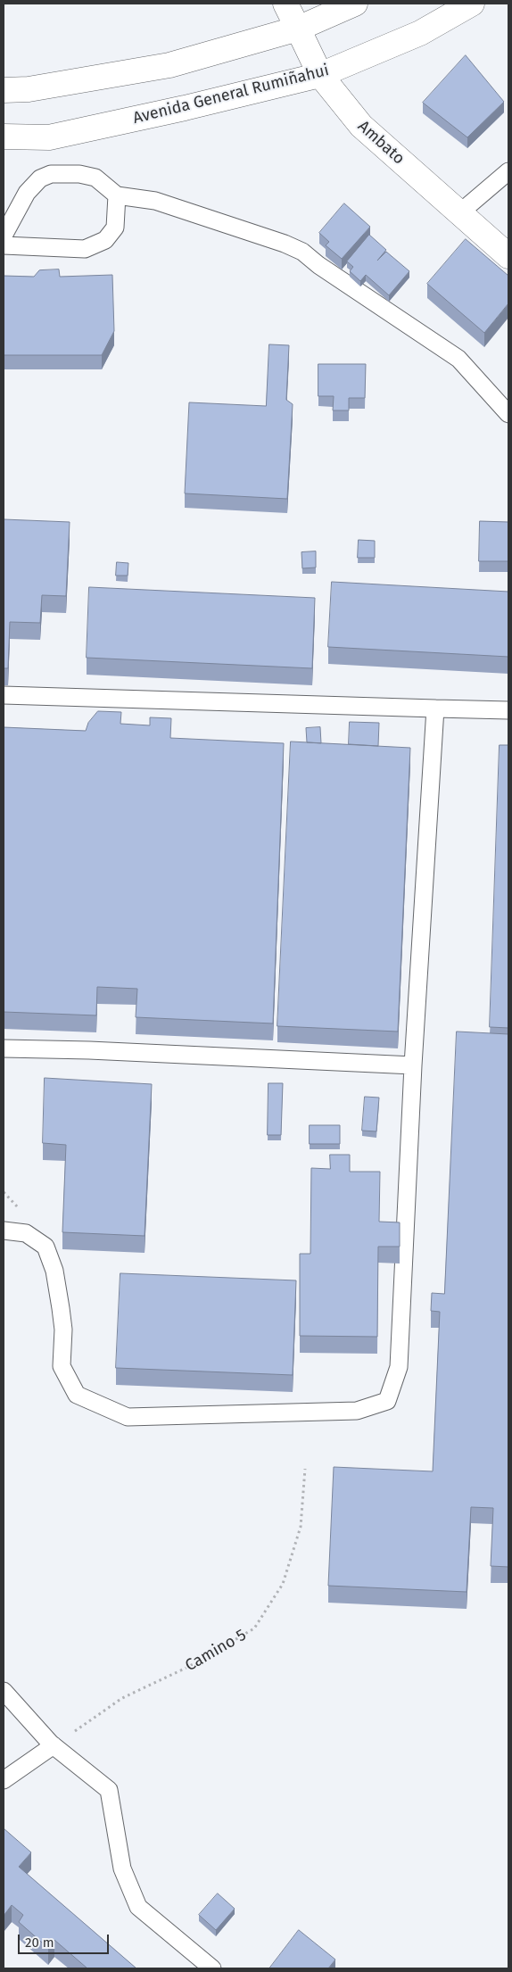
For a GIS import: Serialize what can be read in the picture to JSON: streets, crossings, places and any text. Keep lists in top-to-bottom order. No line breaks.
{"streets":{"main road":["Avenida General Rumiñahui","Ambato"],"path":["Camino 5"]},"crossings":[["Avenida General Rumiñahui","Ambato"]],"scale_bar":"20 m"}
